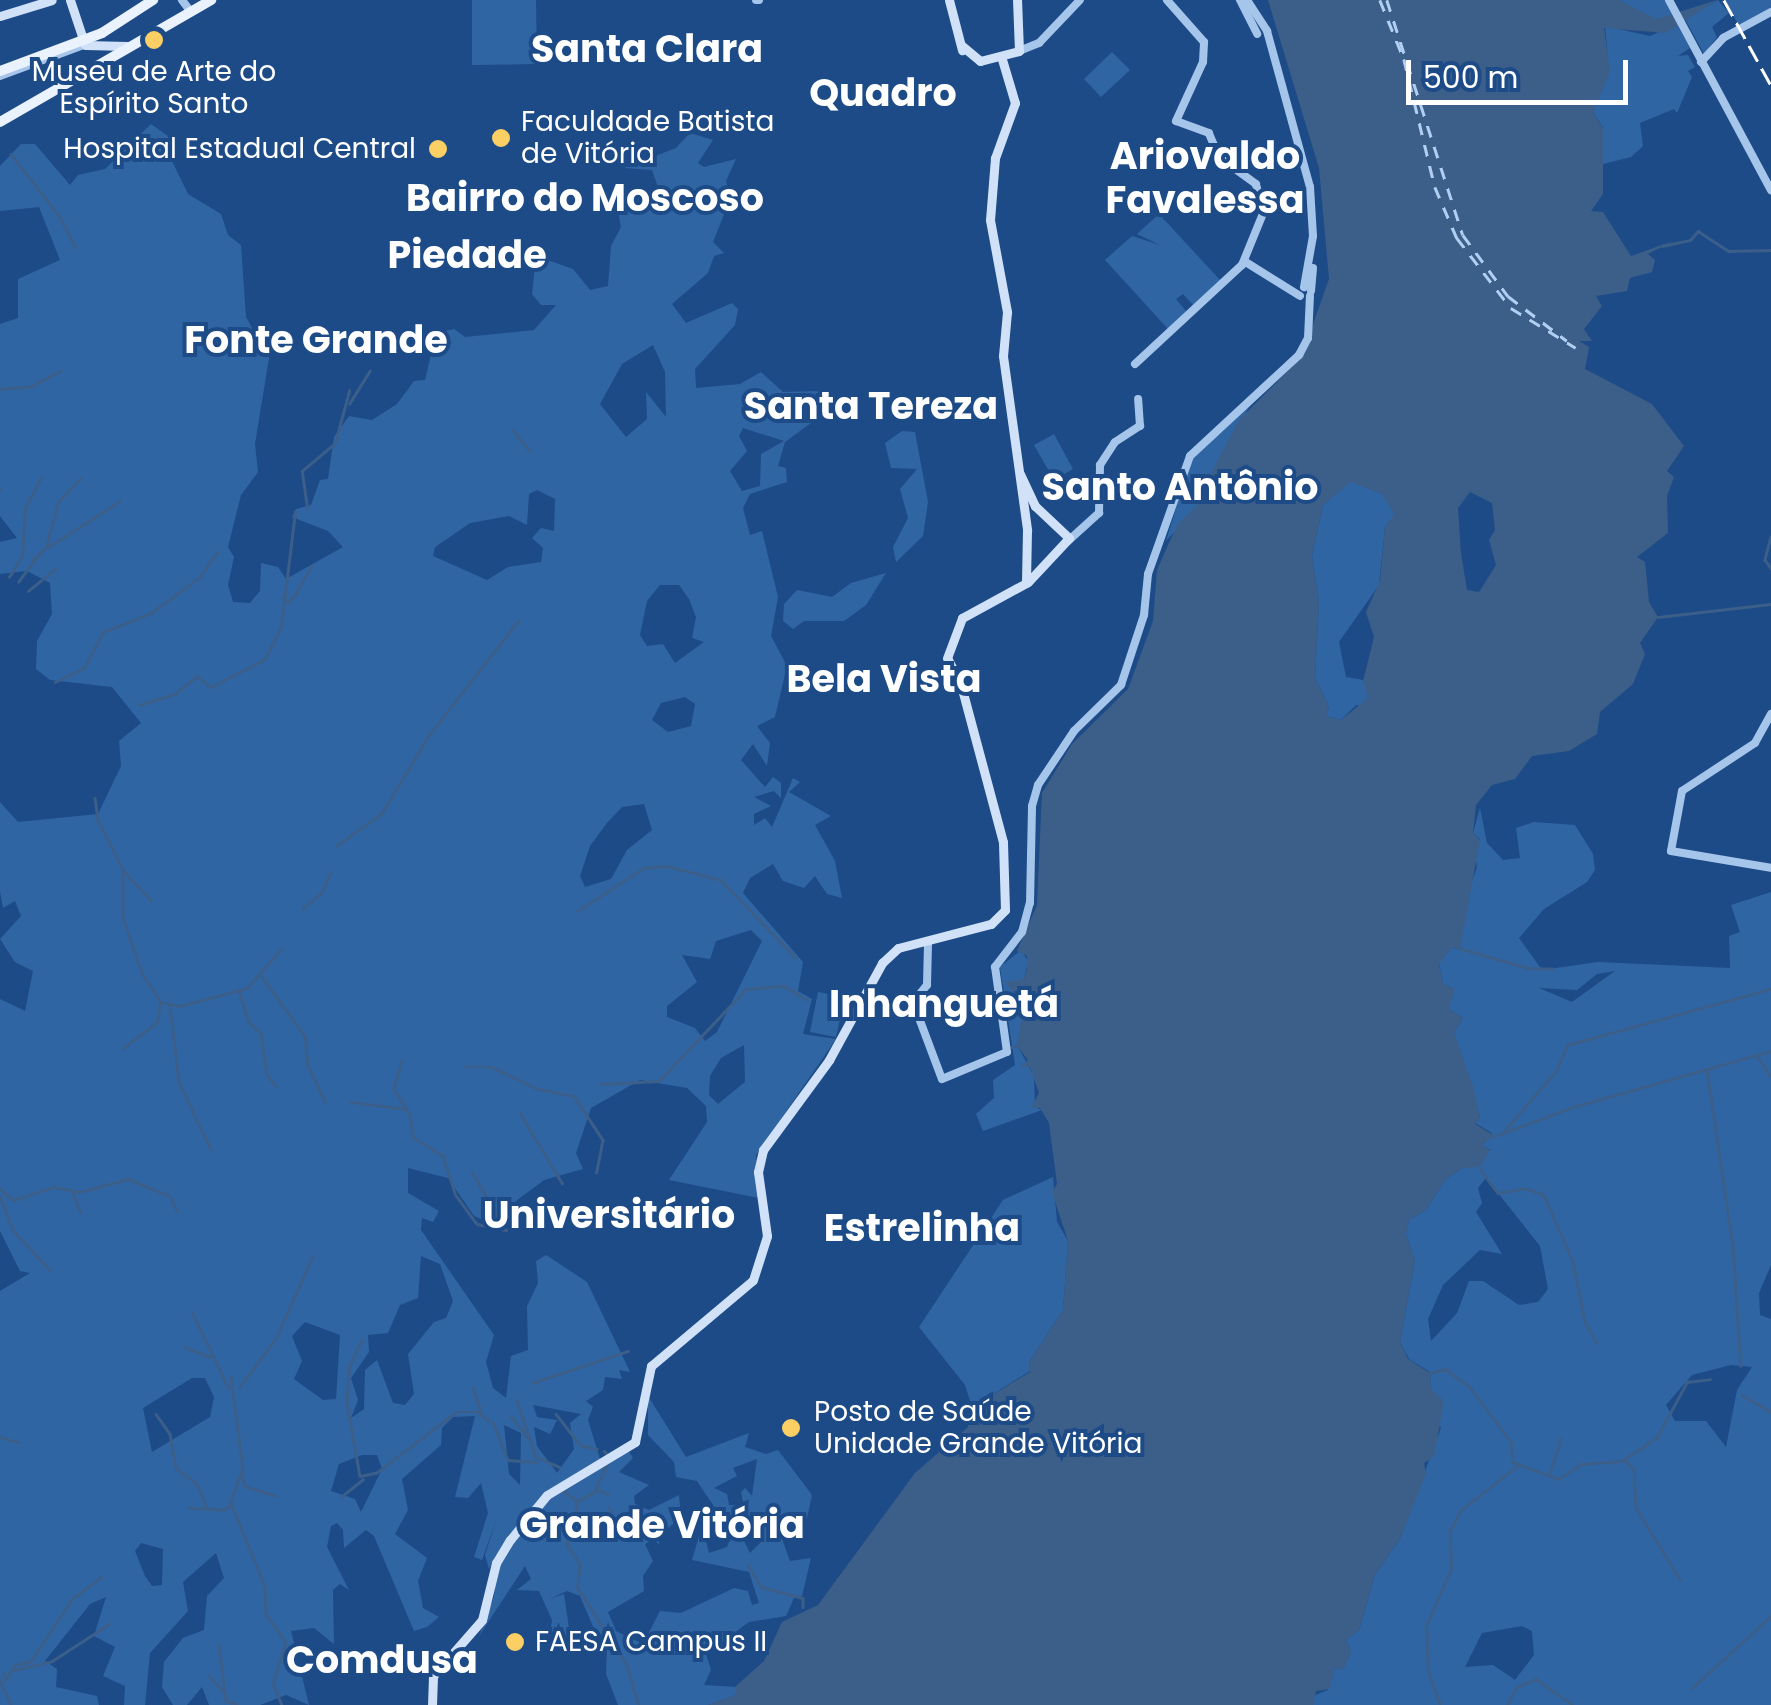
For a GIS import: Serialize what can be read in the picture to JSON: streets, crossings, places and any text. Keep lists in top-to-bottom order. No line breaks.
{"districts":["Santa Clara","Quadro","Ariovaldo Favalessa","Bairro do Moscoso","Piedade","Fonte Grande","Santa Tereza","Santo Antônio","Bela Vista","Inhanguetá","Universitário","Estrelinha","Grande Vitória","Comdusa"],"places":["Museu de Arte do Espírito Santo","Faculdade Batista de Vitória","Hospital Estadual Central","Posto de Saúde Unidade Grande Vitória","FAESA Campus II"],"scale_bar":"500 m"}
